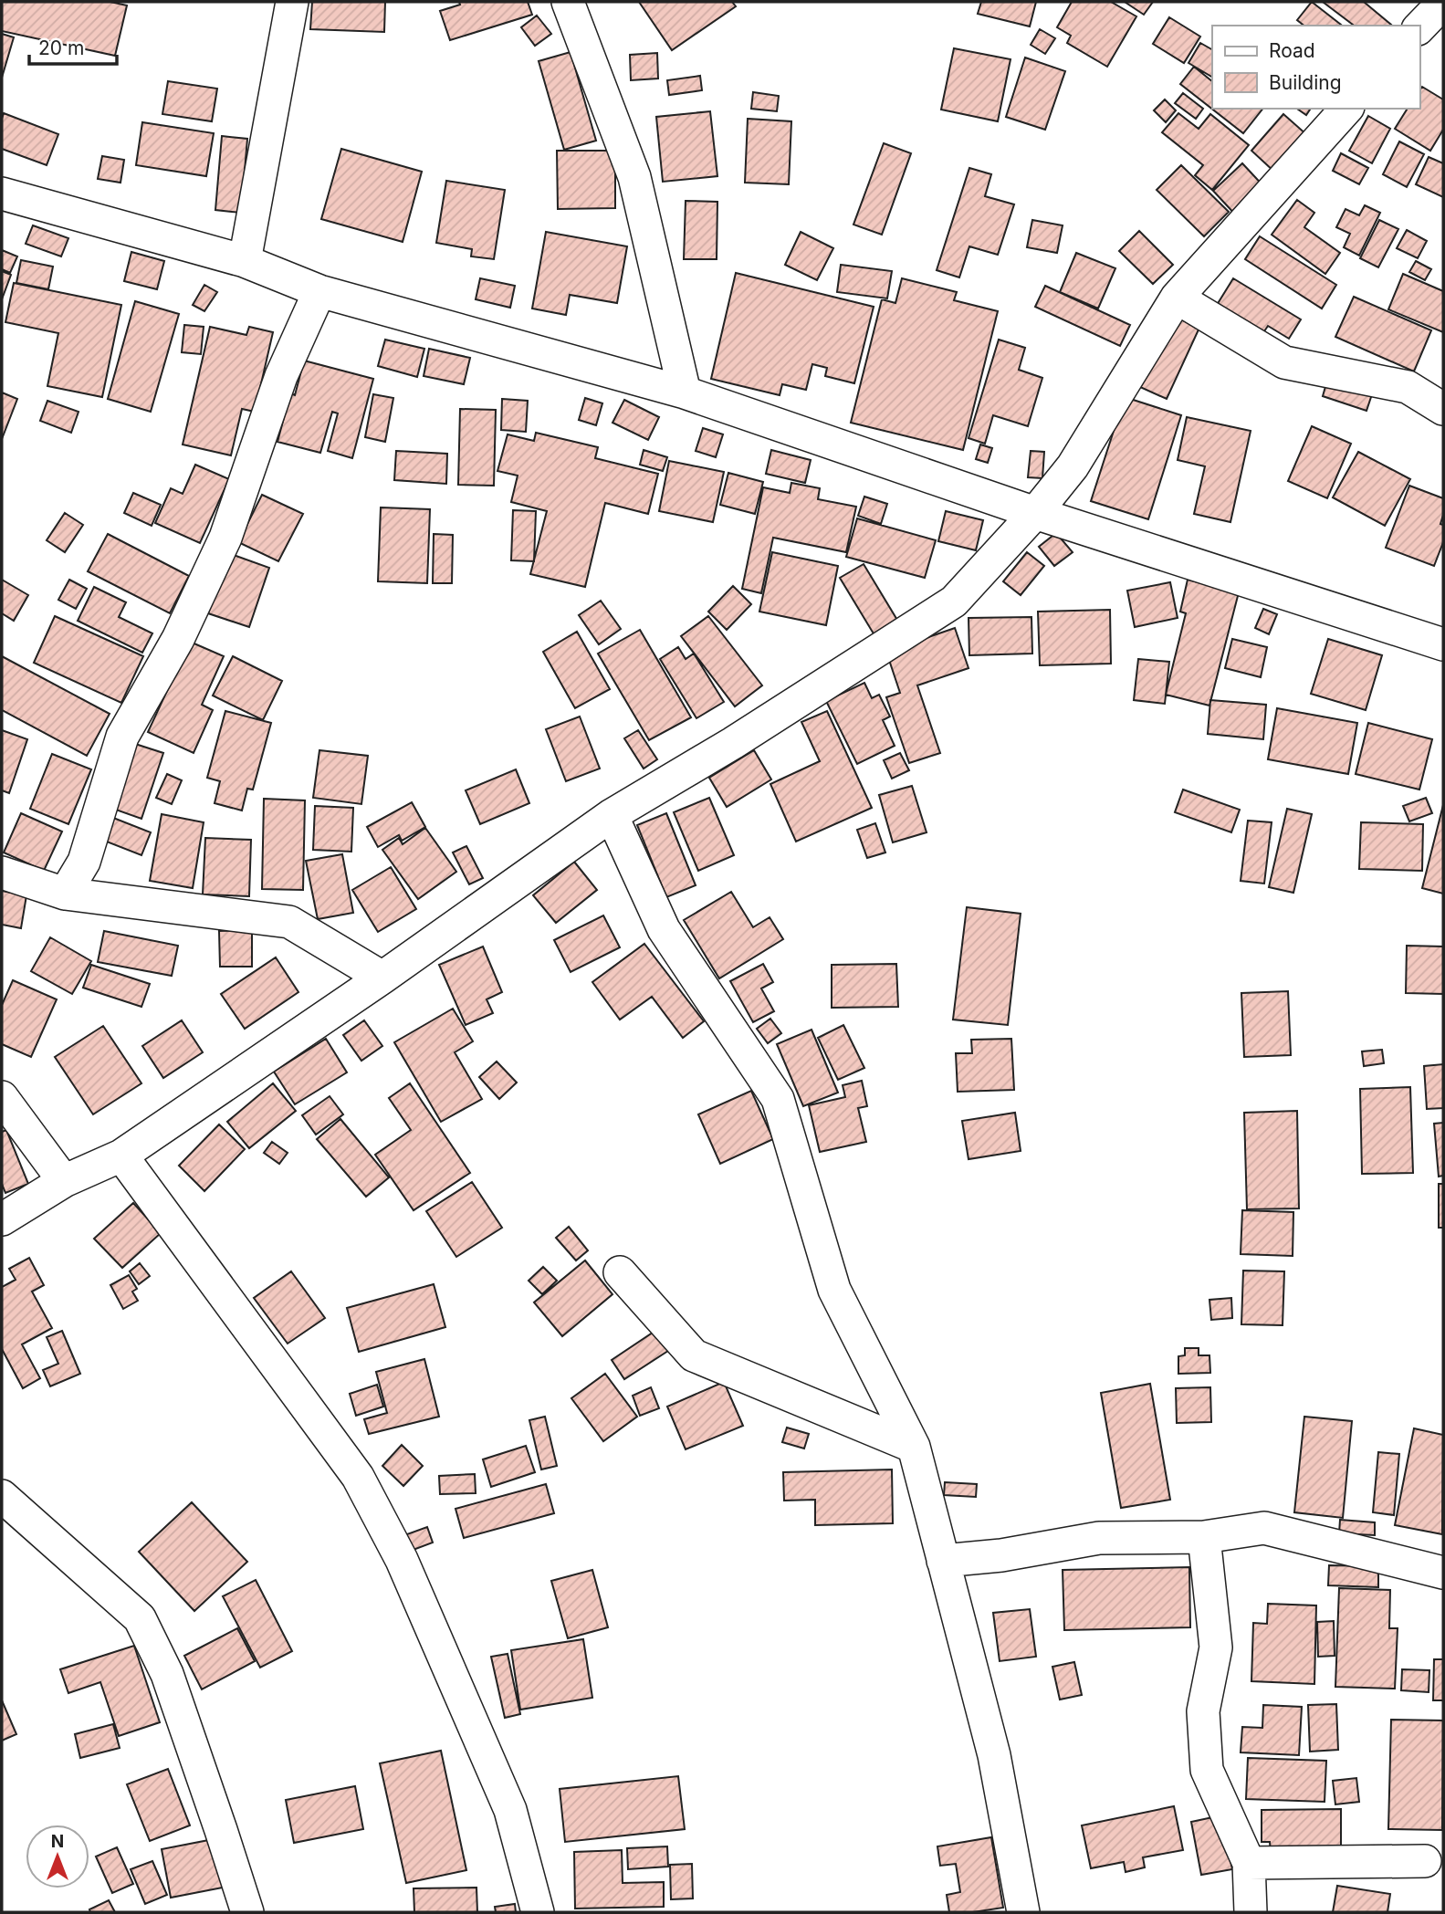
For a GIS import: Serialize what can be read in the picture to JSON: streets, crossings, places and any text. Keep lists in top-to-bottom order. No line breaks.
{"legend":["Road","Building"],"scale_bar":"20 m","north":"top"}
